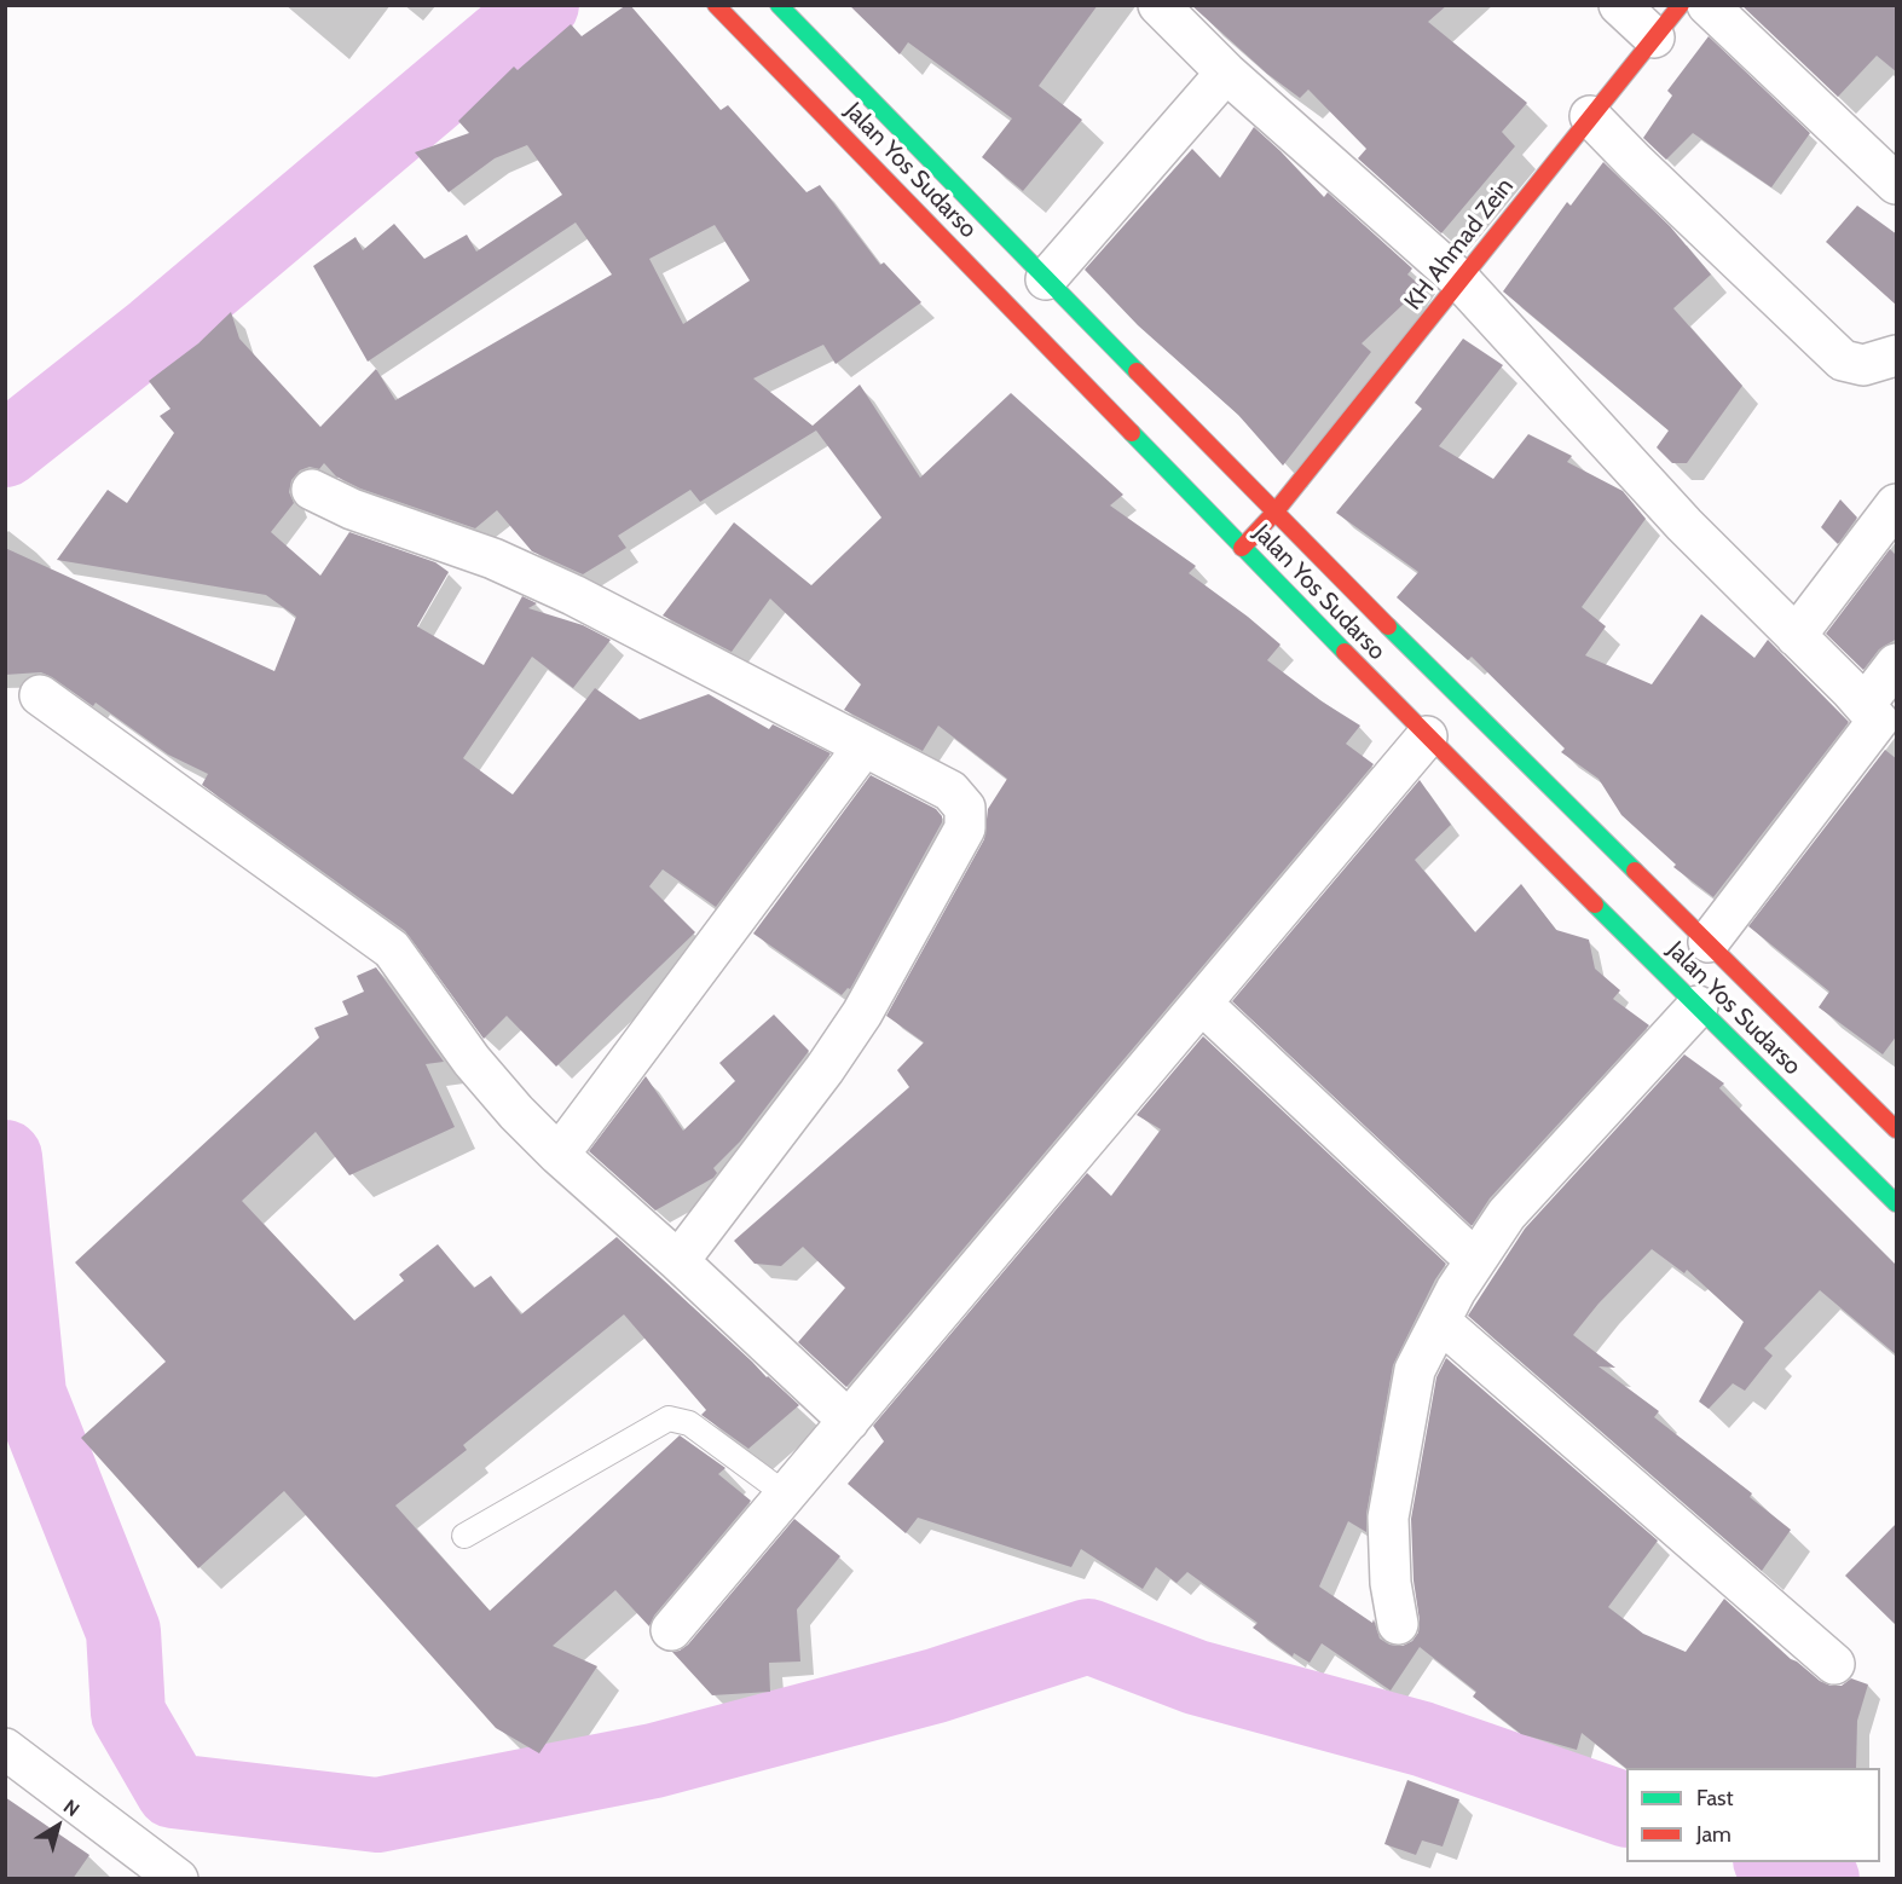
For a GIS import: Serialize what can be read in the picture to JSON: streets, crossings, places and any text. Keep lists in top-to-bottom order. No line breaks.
{"streets":{"main road":["Jalan Yos Sudarso","KH Ahmad Zein"]},"crossings":[["Jalan Yos Sudarso","KH Ahmad Zein"]],"legend":["Fast","Jam"],"north":"top right"}
